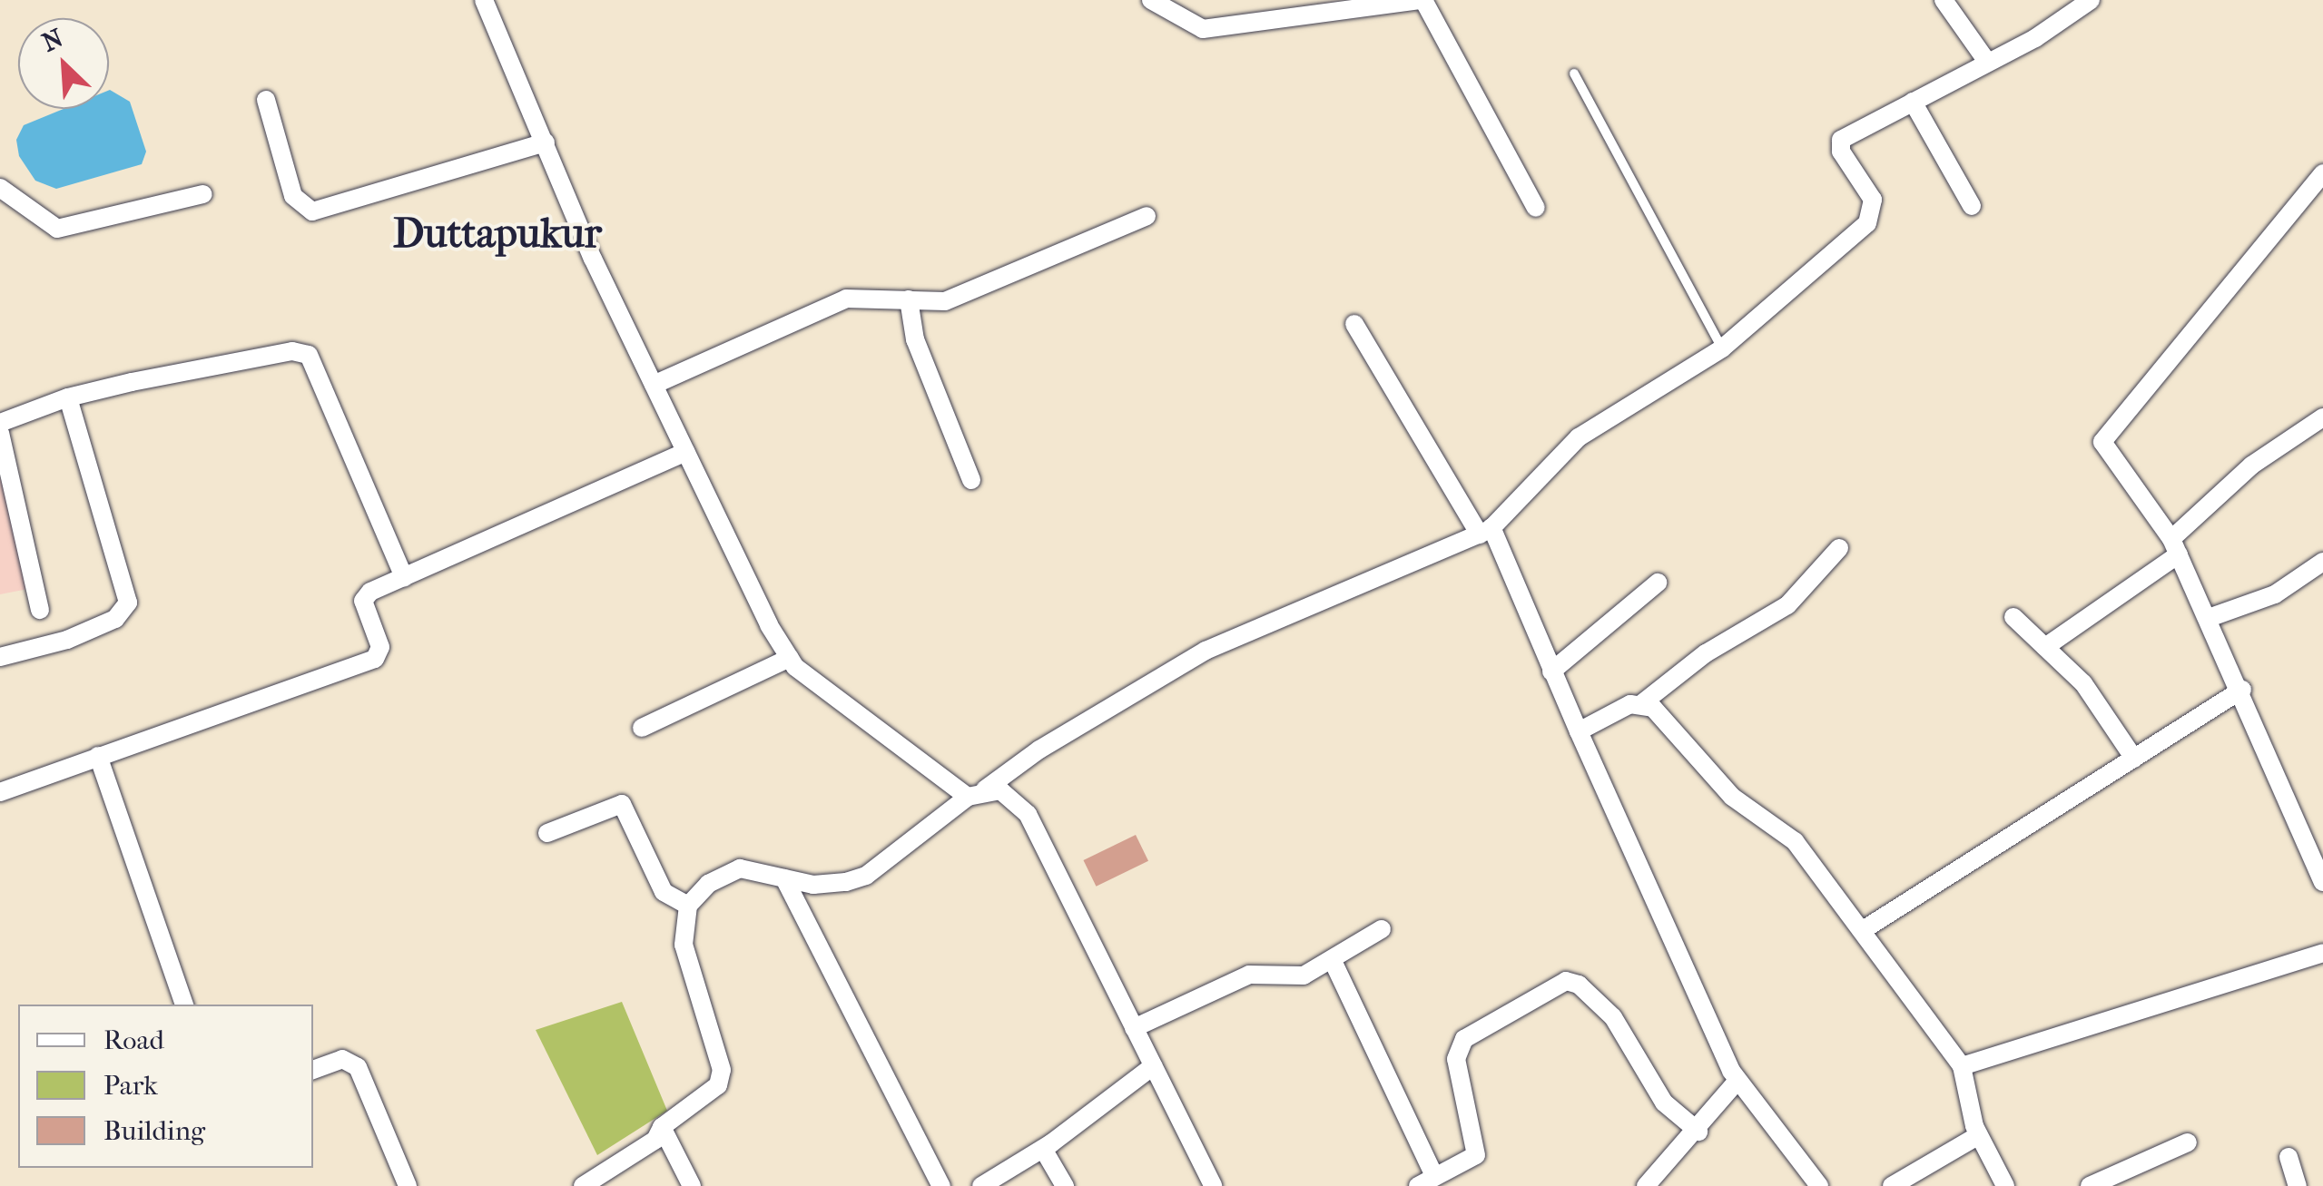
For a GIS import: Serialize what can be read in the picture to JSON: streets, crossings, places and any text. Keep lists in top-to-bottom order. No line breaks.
{"districts":["Duttapukur"],"legend":["Road","Park","Building"],"north":"top left"}
